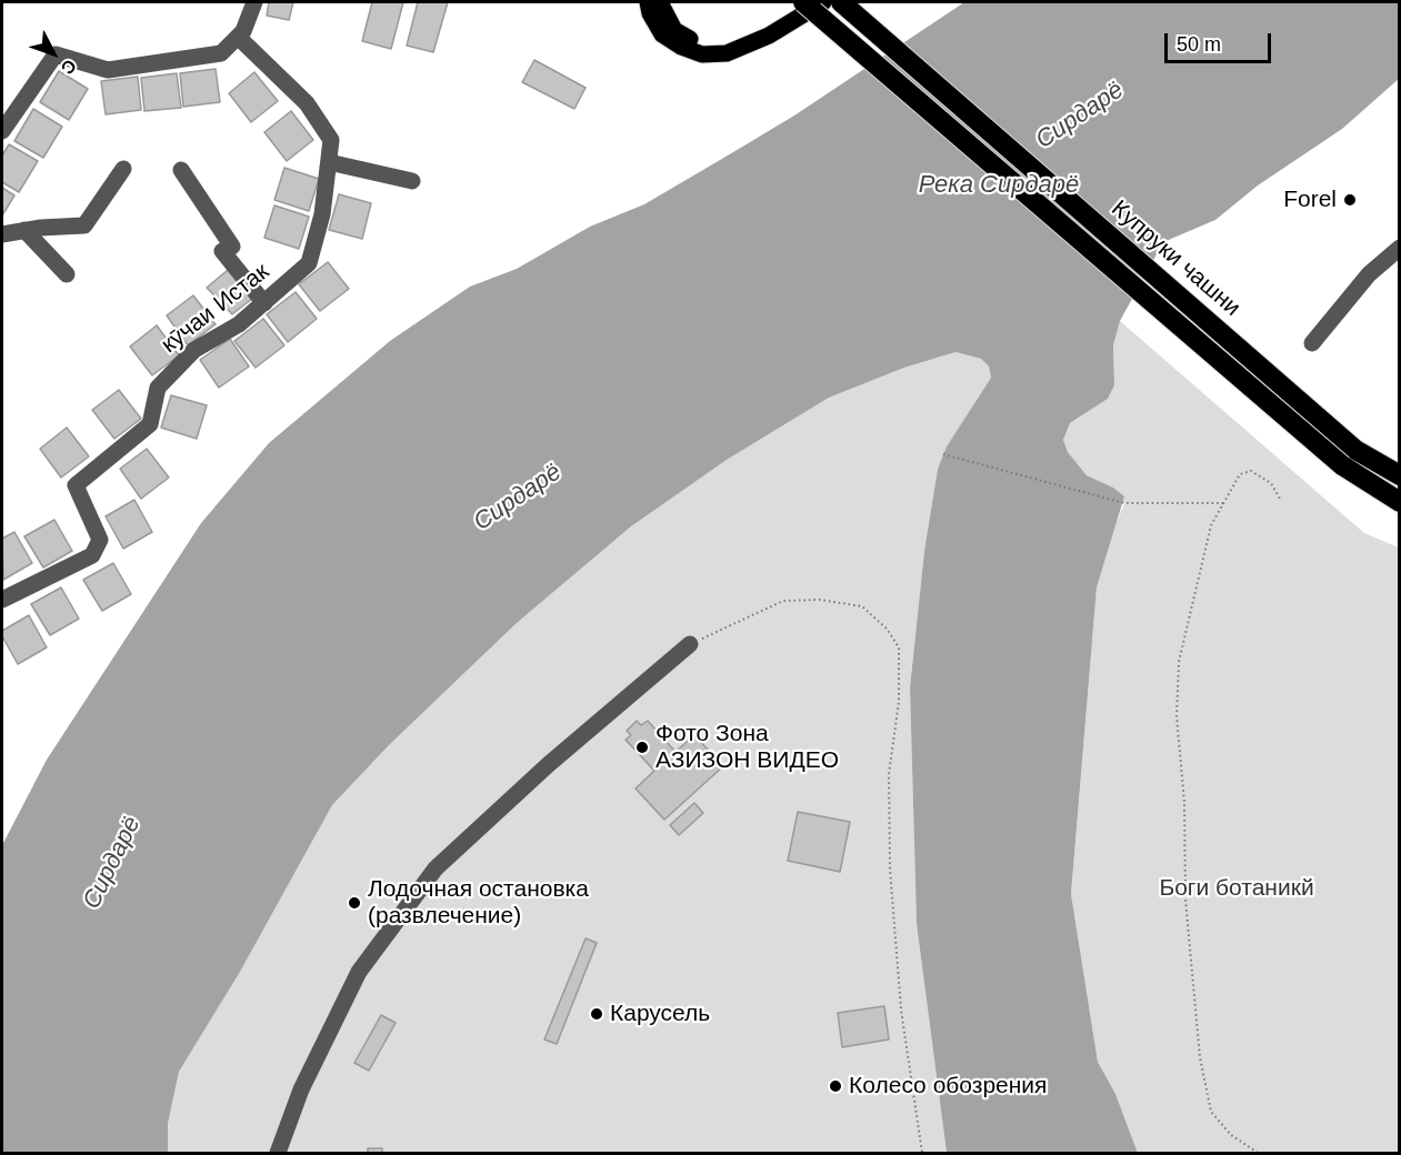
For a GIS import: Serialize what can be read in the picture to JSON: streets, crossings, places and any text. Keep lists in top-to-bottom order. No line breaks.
{"streets":{"highway":["Купруки чашни"],"street":["кӯчаи Истак"]},"water":["Сирдарё","Река Сирдарё"],"parks":["Боги ботаникй"],"places":["Forel","Фото Зона АЗИЗОН ВИДЕО","Лодочная остановка (развлечение)","Карусель","Колесо обозрения"],"scale_bar":"50 m","north":"bottom right"}
